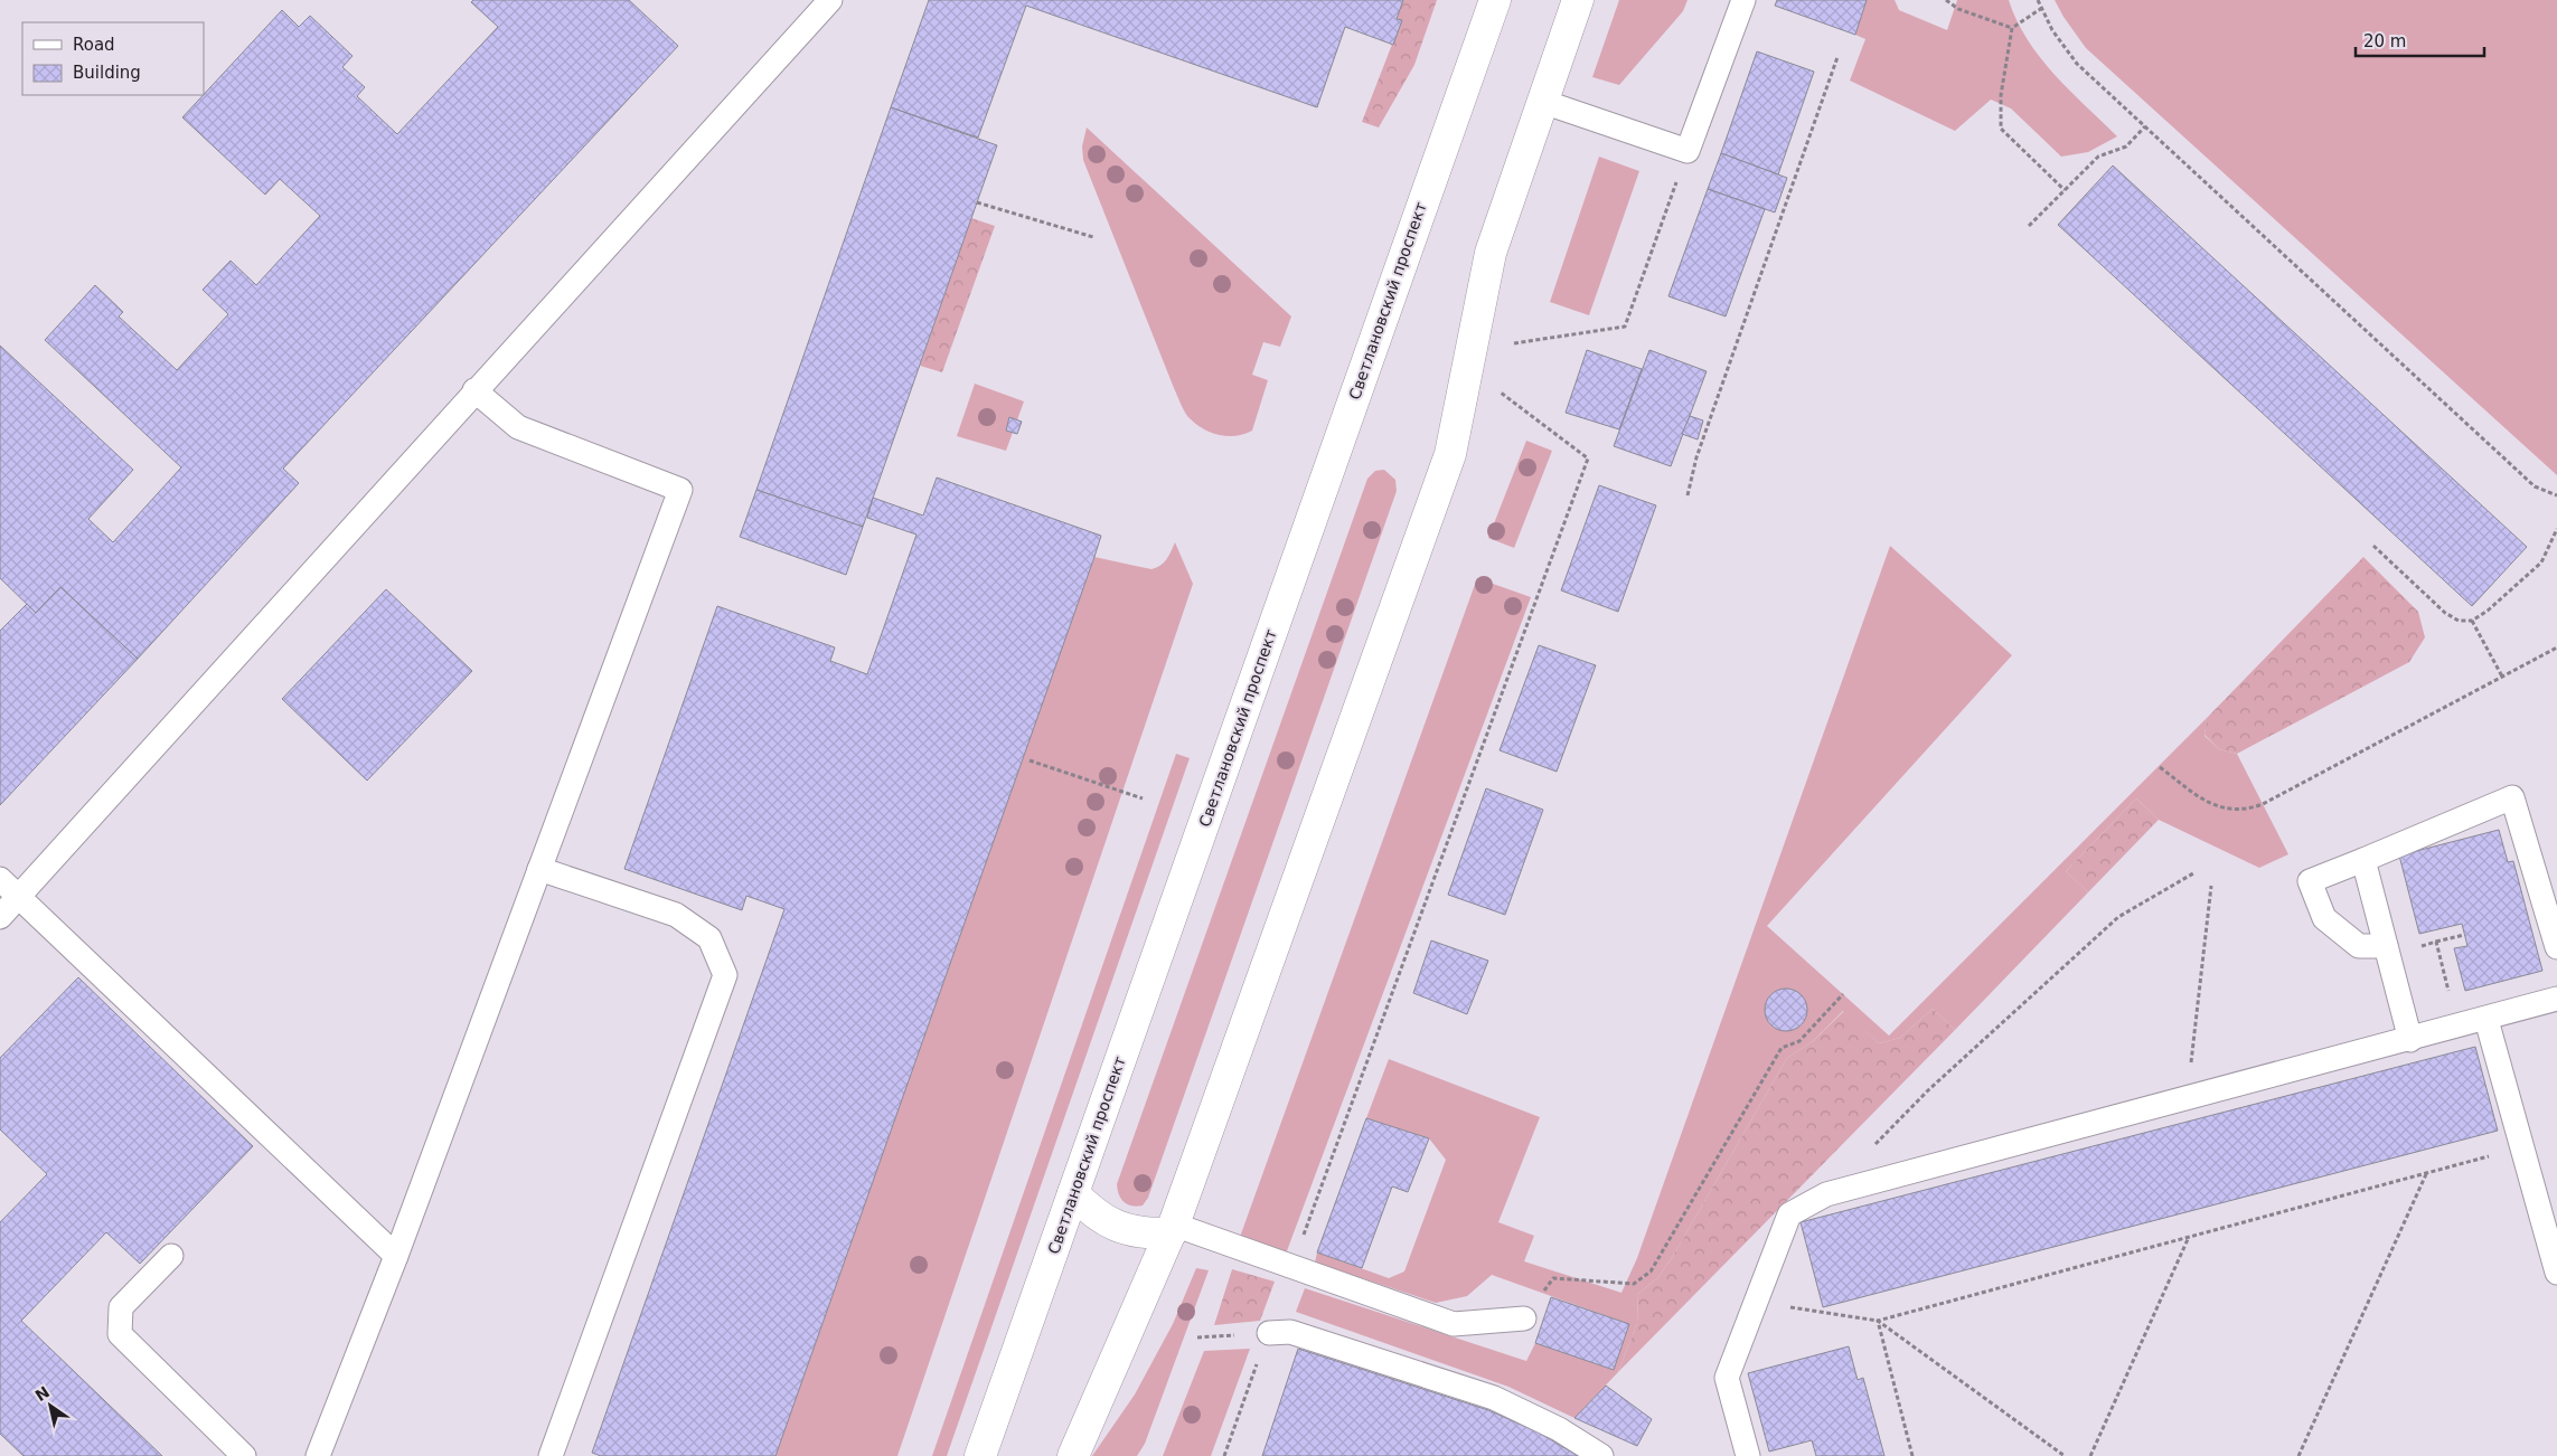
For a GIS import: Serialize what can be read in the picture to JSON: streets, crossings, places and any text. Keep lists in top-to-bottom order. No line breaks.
{"streets":{"main road":["Светлановский проспект"]},"legend":["Road","Building"],"scale_bar":"20 m","north":"top left"}
